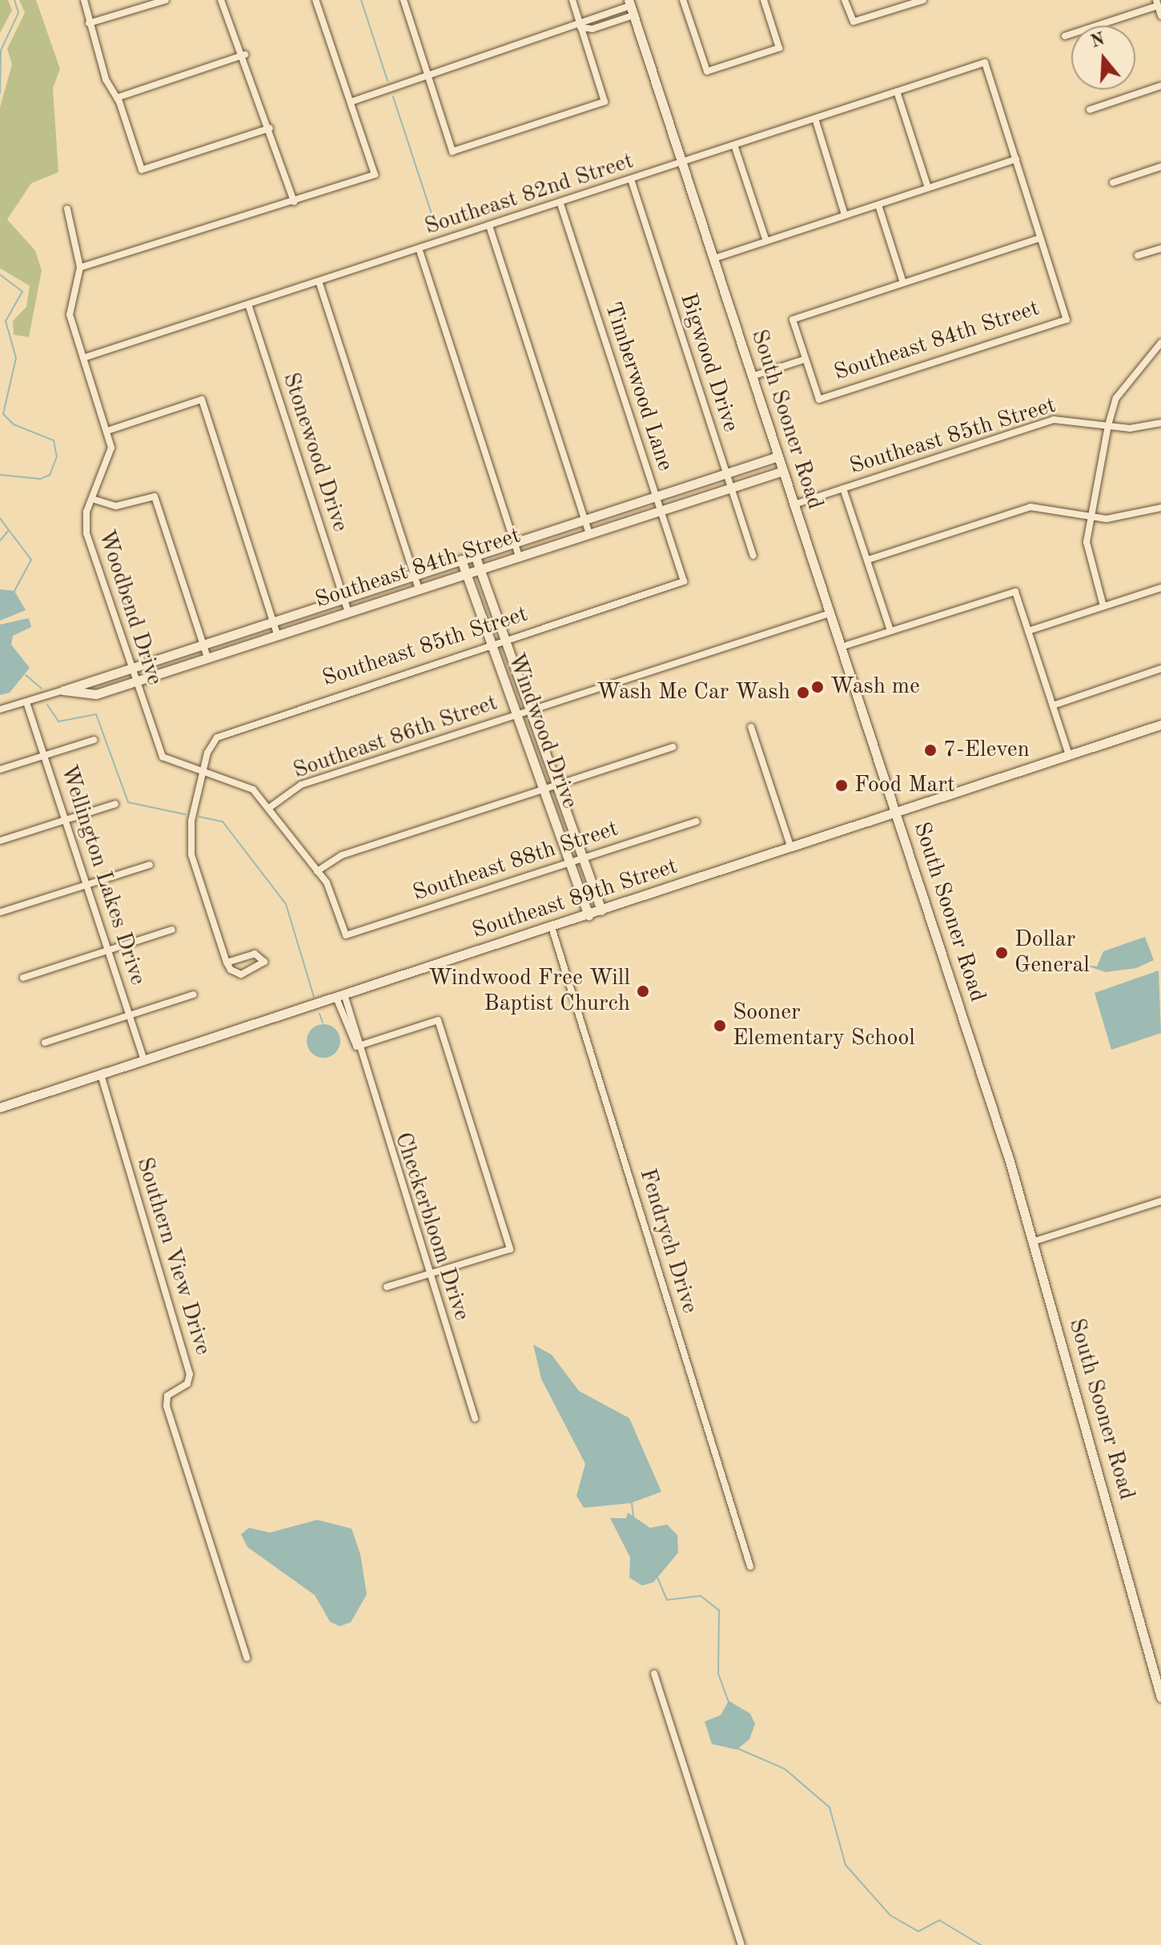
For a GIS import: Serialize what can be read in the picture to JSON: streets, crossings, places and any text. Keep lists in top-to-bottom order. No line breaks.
{"streets":{"street":["Southeast 82nd Street","Southeast 84th Street","Bigwood Drive","Timberwood Lane","South Sooner Road","Southeast 85th Street","Stonewood Drive","Woodbend Drive","Windwood Drive","Southeast 86th Street","Southeast 88th Street","Wellington Lakes Drive","Southeast 89th Street","Checkerbloom Drive","Fendrych Drive","Southern View Drive"]},"crossings":[["Southeast 82nd Street","Bigwood Drive"],["Southeast 82nd Street","Timberwood Lane"],["Southeast 82nd Street","South Sooner Road"],["Southeast 82nd Street","Stonewood Drive"],["Southeast 82nd Street","Woodbend Drive"],["Southeast 84th Street","Bigwood Drive"],["Southeast 84th Street","Timberwood Lane"],["Southeast 84th Street","South Sooner Road"],["Southeast 84th Street","Stonewood Drive"],["Southeast 84th Street","Woodbend Drive"],["Southeast 84th Street","Windwood Drive"],["Southeast 84th Street","Wellington Lakes Drive"],["Timberwood Lane","Southeast 85th Street"],["South Sooner Road","Southeast 85th Street"],["South Sooner Road","Southeast 86th Street"],["South Sooner Road","Southeast 89th Street"],["Southeast 85th Street","Woodbend Drive"],["Southeast 85th Street","Windwood Drive"],["Woodbend Drive","Southeast 86th Street"],["Woodbend Drive","Southeast 88th Street"],["Windwood Drive","Southeast 86th Street"],["Windwood Drive","Southeast 88th Street"],["Windwood Drive","Southeast 89th Street"],["Wellington Lakes Drive","Southeast 89th Street"],["Southeast 89th Street","Checkerbloom Drive"],["Southeast 89th Street","Fendrych Drive"],["Southeast 89th Street","Southern View Drive"]],"places":["Wash me","Wash Me Car Wash","7-Eleven","Food Mart","Dollar General","Windwood Free Will Baptist Church","Sooner Elementary School"],"north":"top"}
